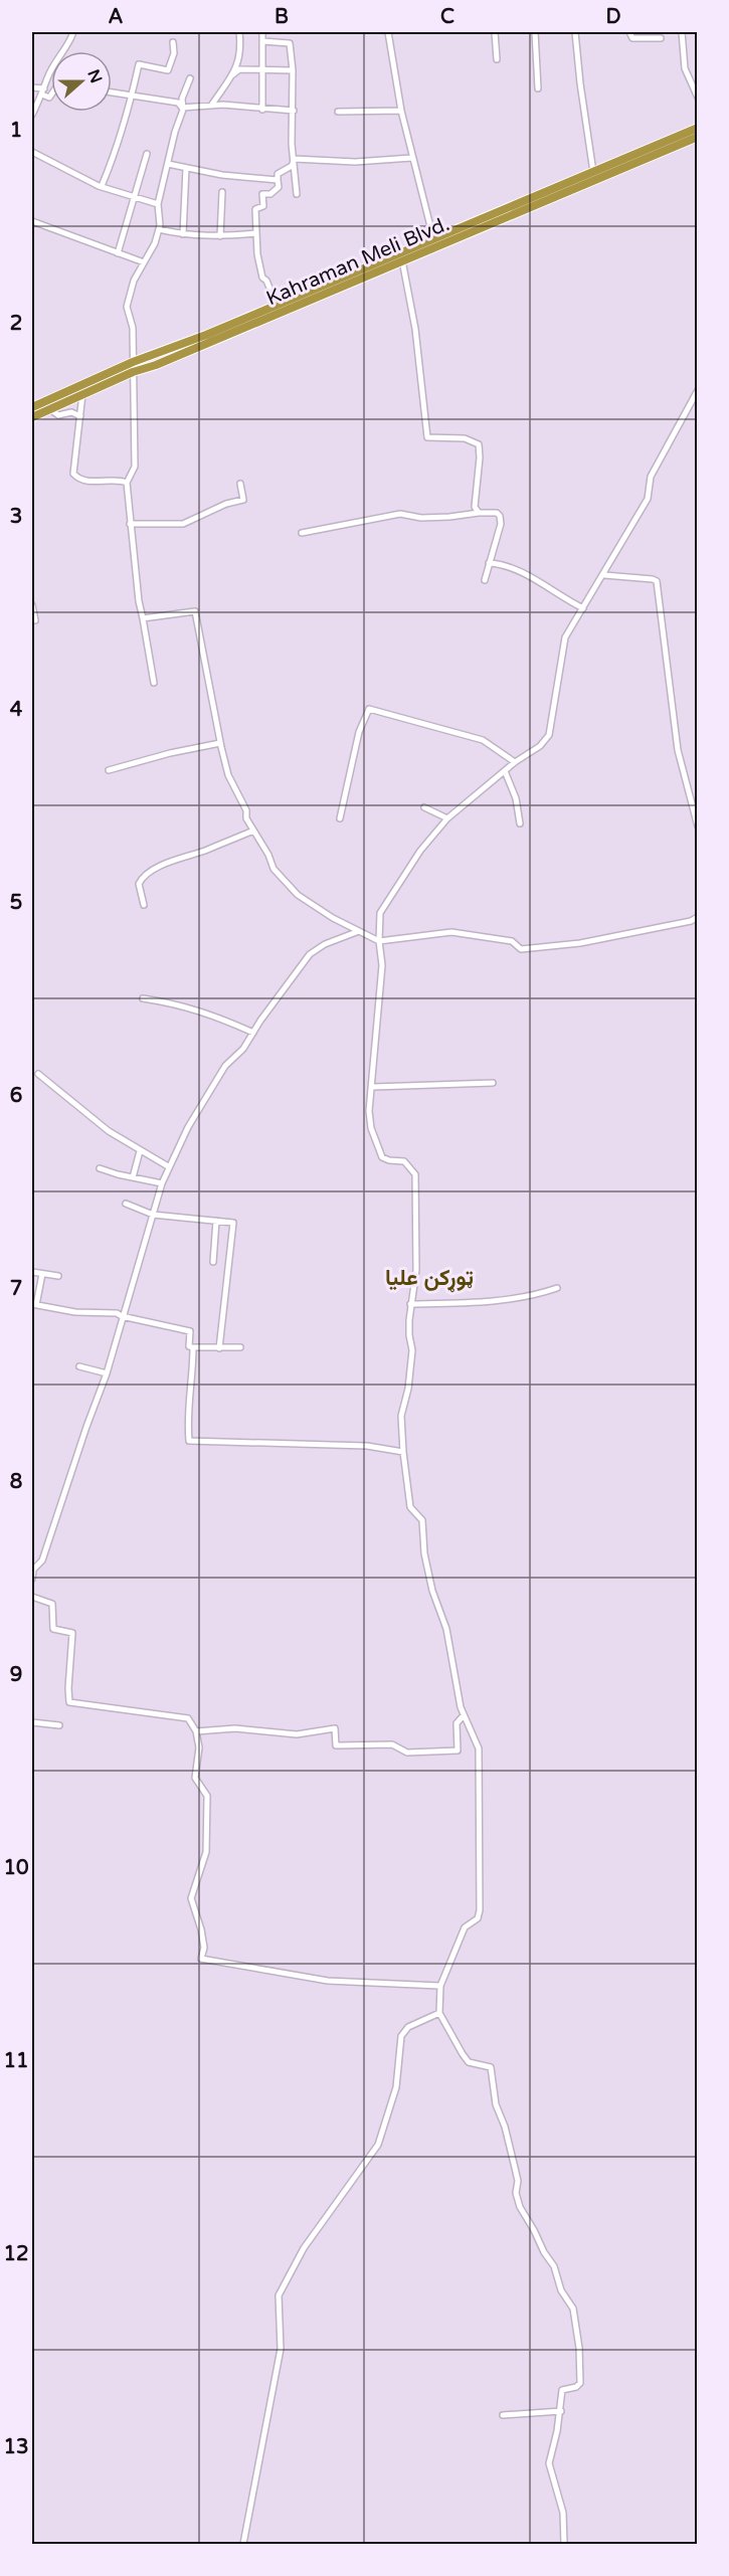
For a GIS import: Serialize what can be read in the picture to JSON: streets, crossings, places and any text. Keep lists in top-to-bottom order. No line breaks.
{"streets":{"highway":["Kahraman Meli Blvd."]},"districts":["ټوړکن علیا"],"north":"right","grid":{"columns":["A","B","C","D"],"rows":["1","2","3","4","5","6","7","8","9","10","11","12","13"]}}
